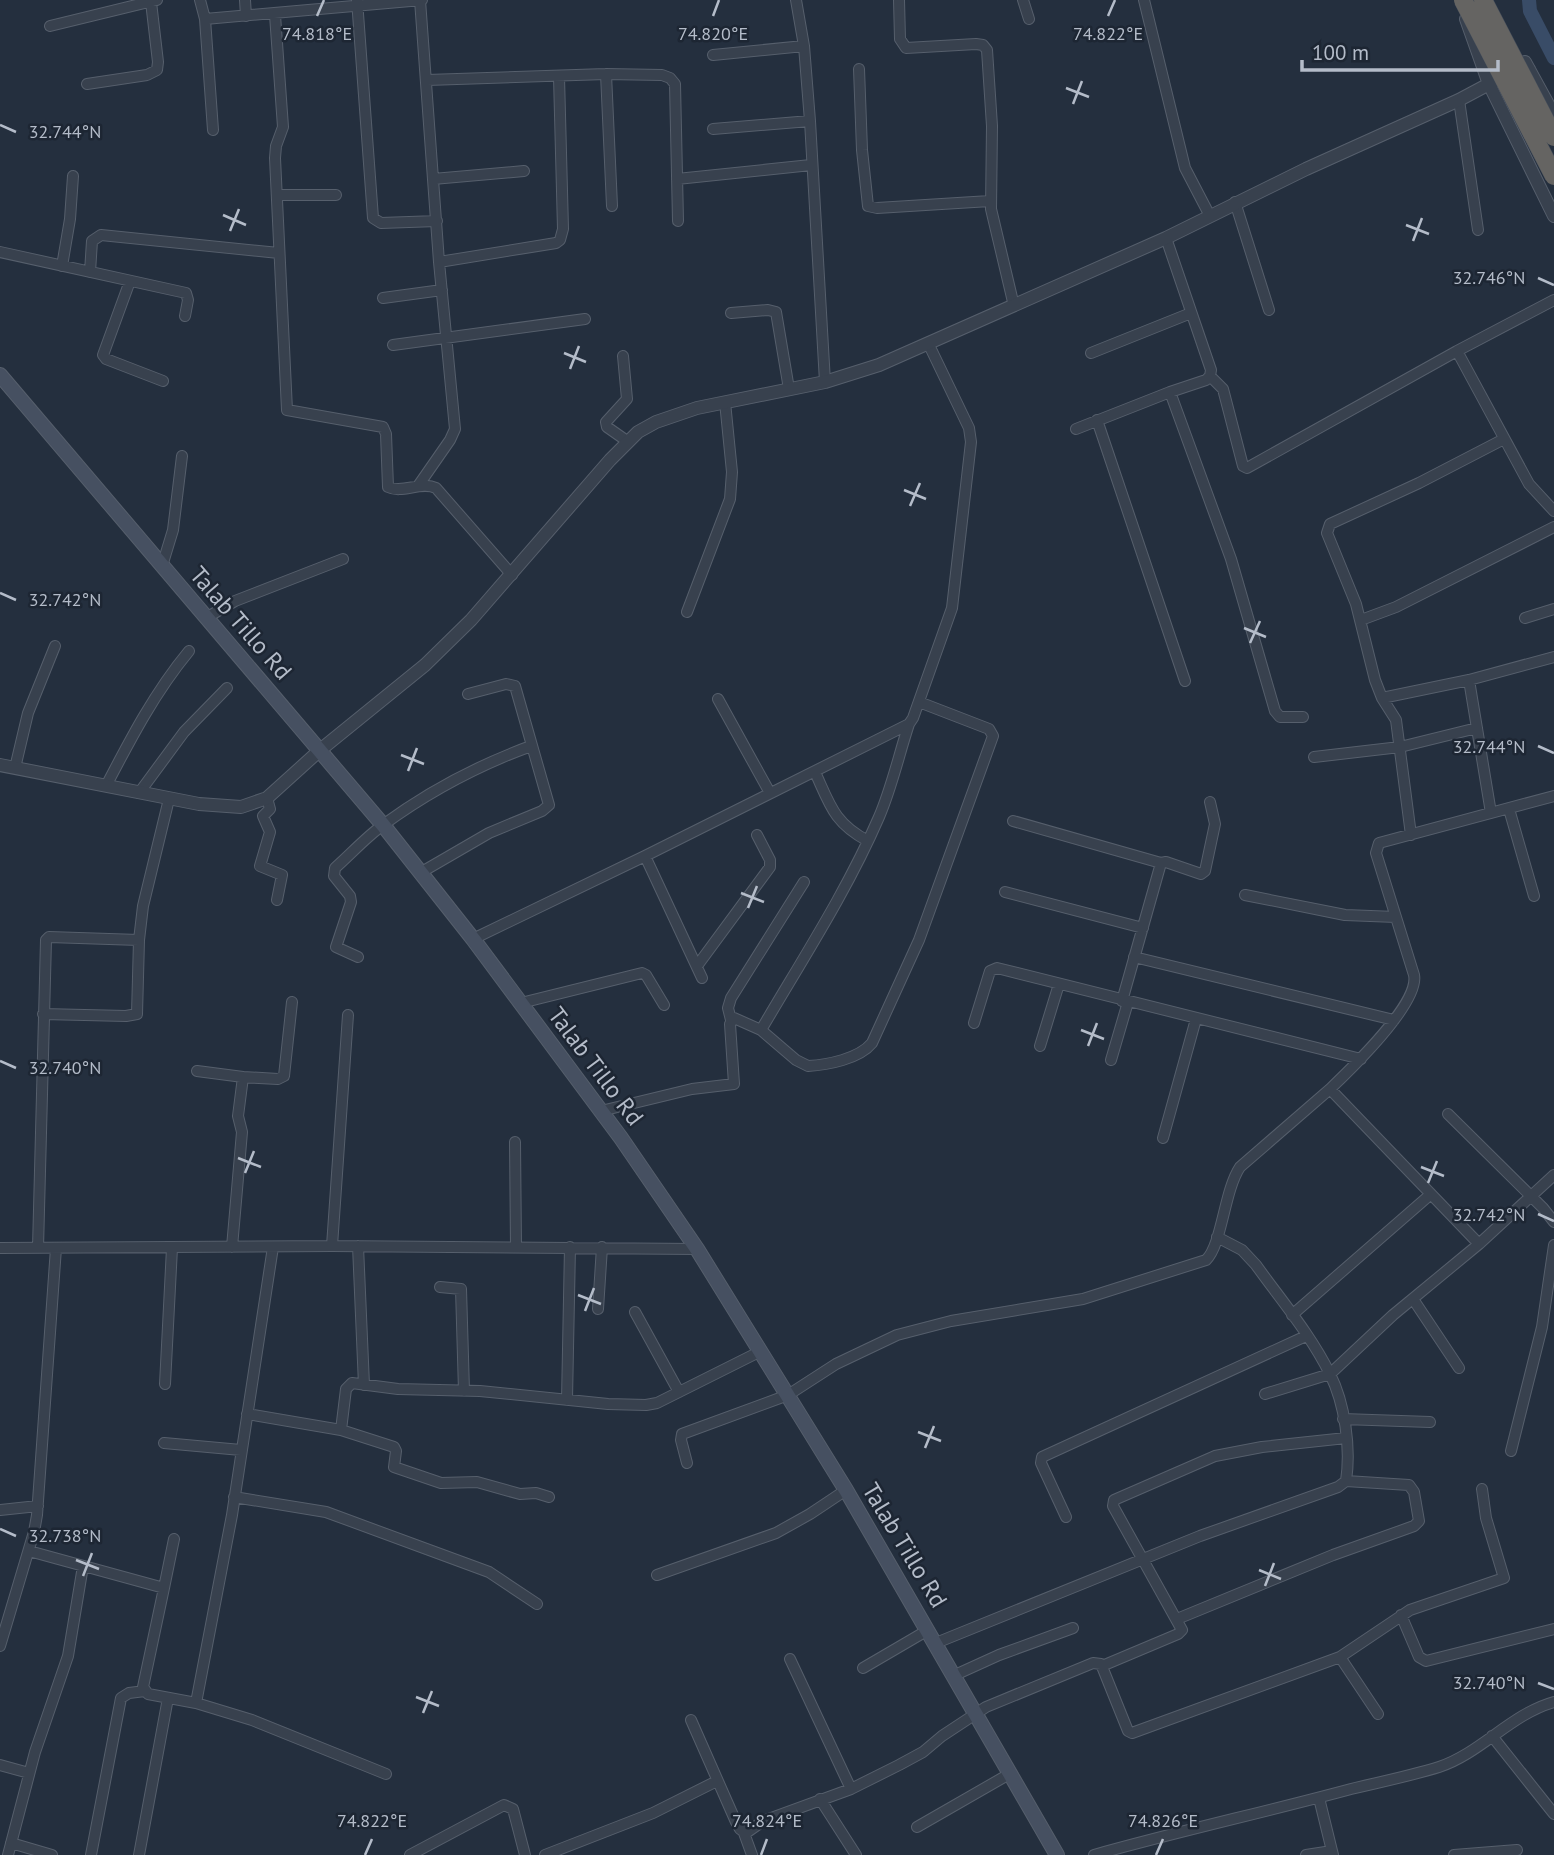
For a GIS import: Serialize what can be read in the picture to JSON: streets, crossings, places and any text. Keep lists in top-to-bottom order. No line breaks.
{"streets":{"main road":["Talab Tillo Rd"]},"scale_bar":"100 m","coordinates":["74.820°E","74.818°E","74.822°E","32.744°N","32.746°N","32.742°N","32.740°N","32.738°N","74.824°E","74.826°E"]}
